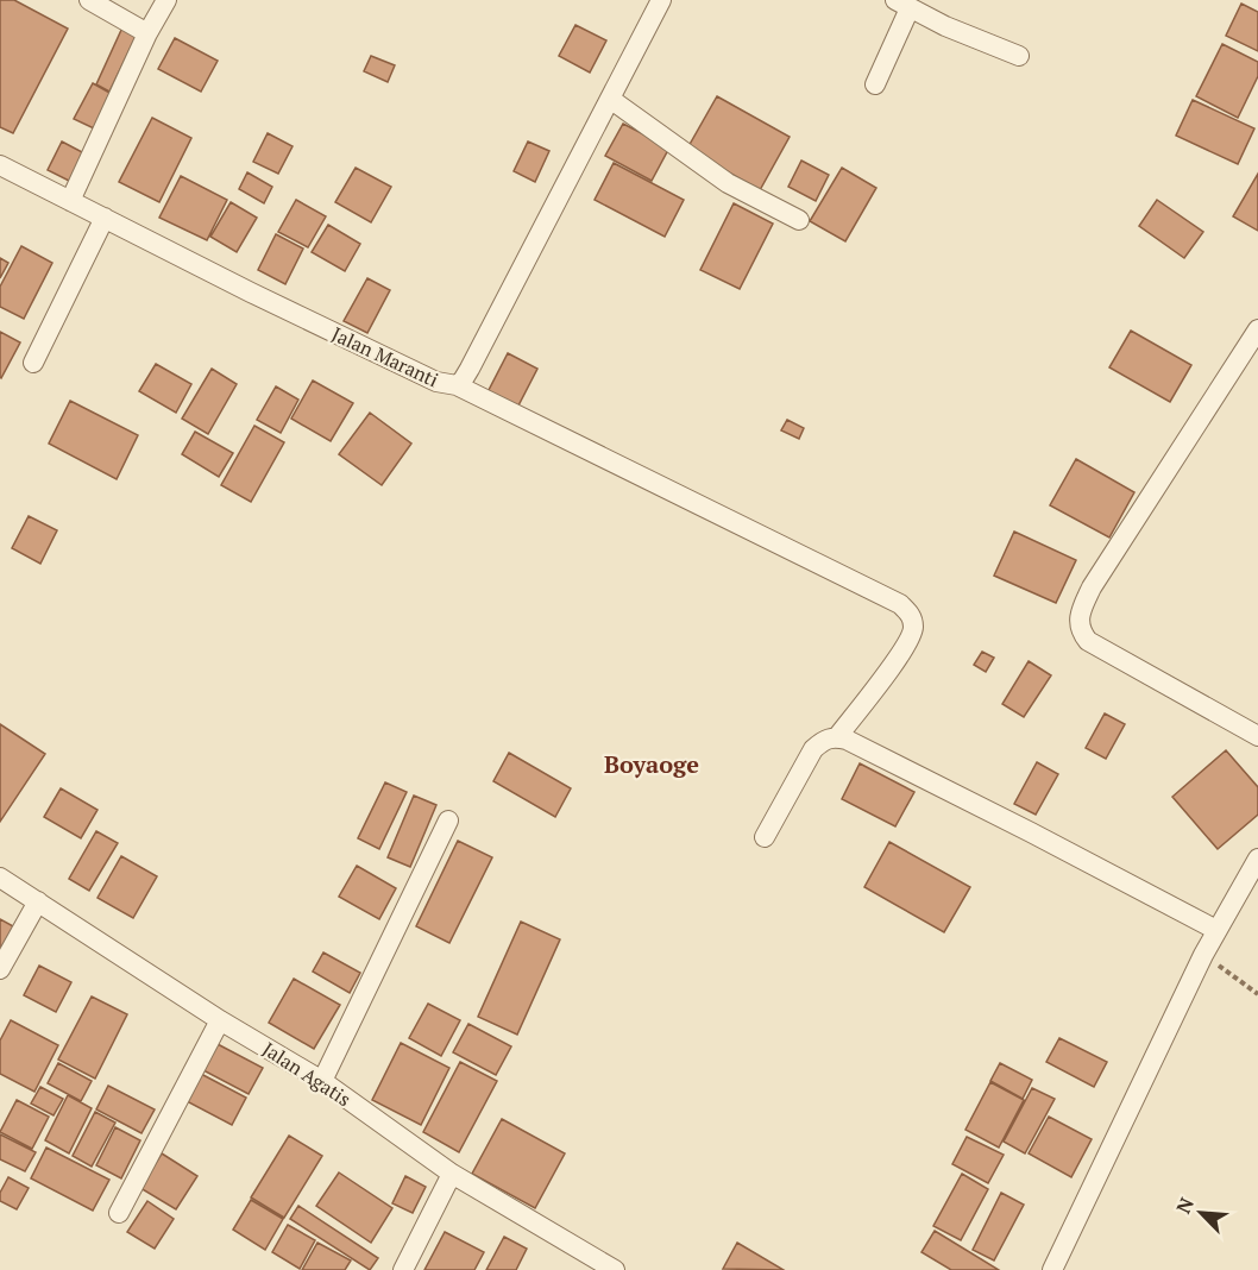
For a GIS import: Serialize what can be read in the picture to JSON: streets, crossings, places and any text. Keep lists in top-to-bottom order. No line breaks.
{"streets":{"street":["Jalan Maranti","Jalan Agatis"]},"districts":["Boyaoge"],"north":"top left"}
